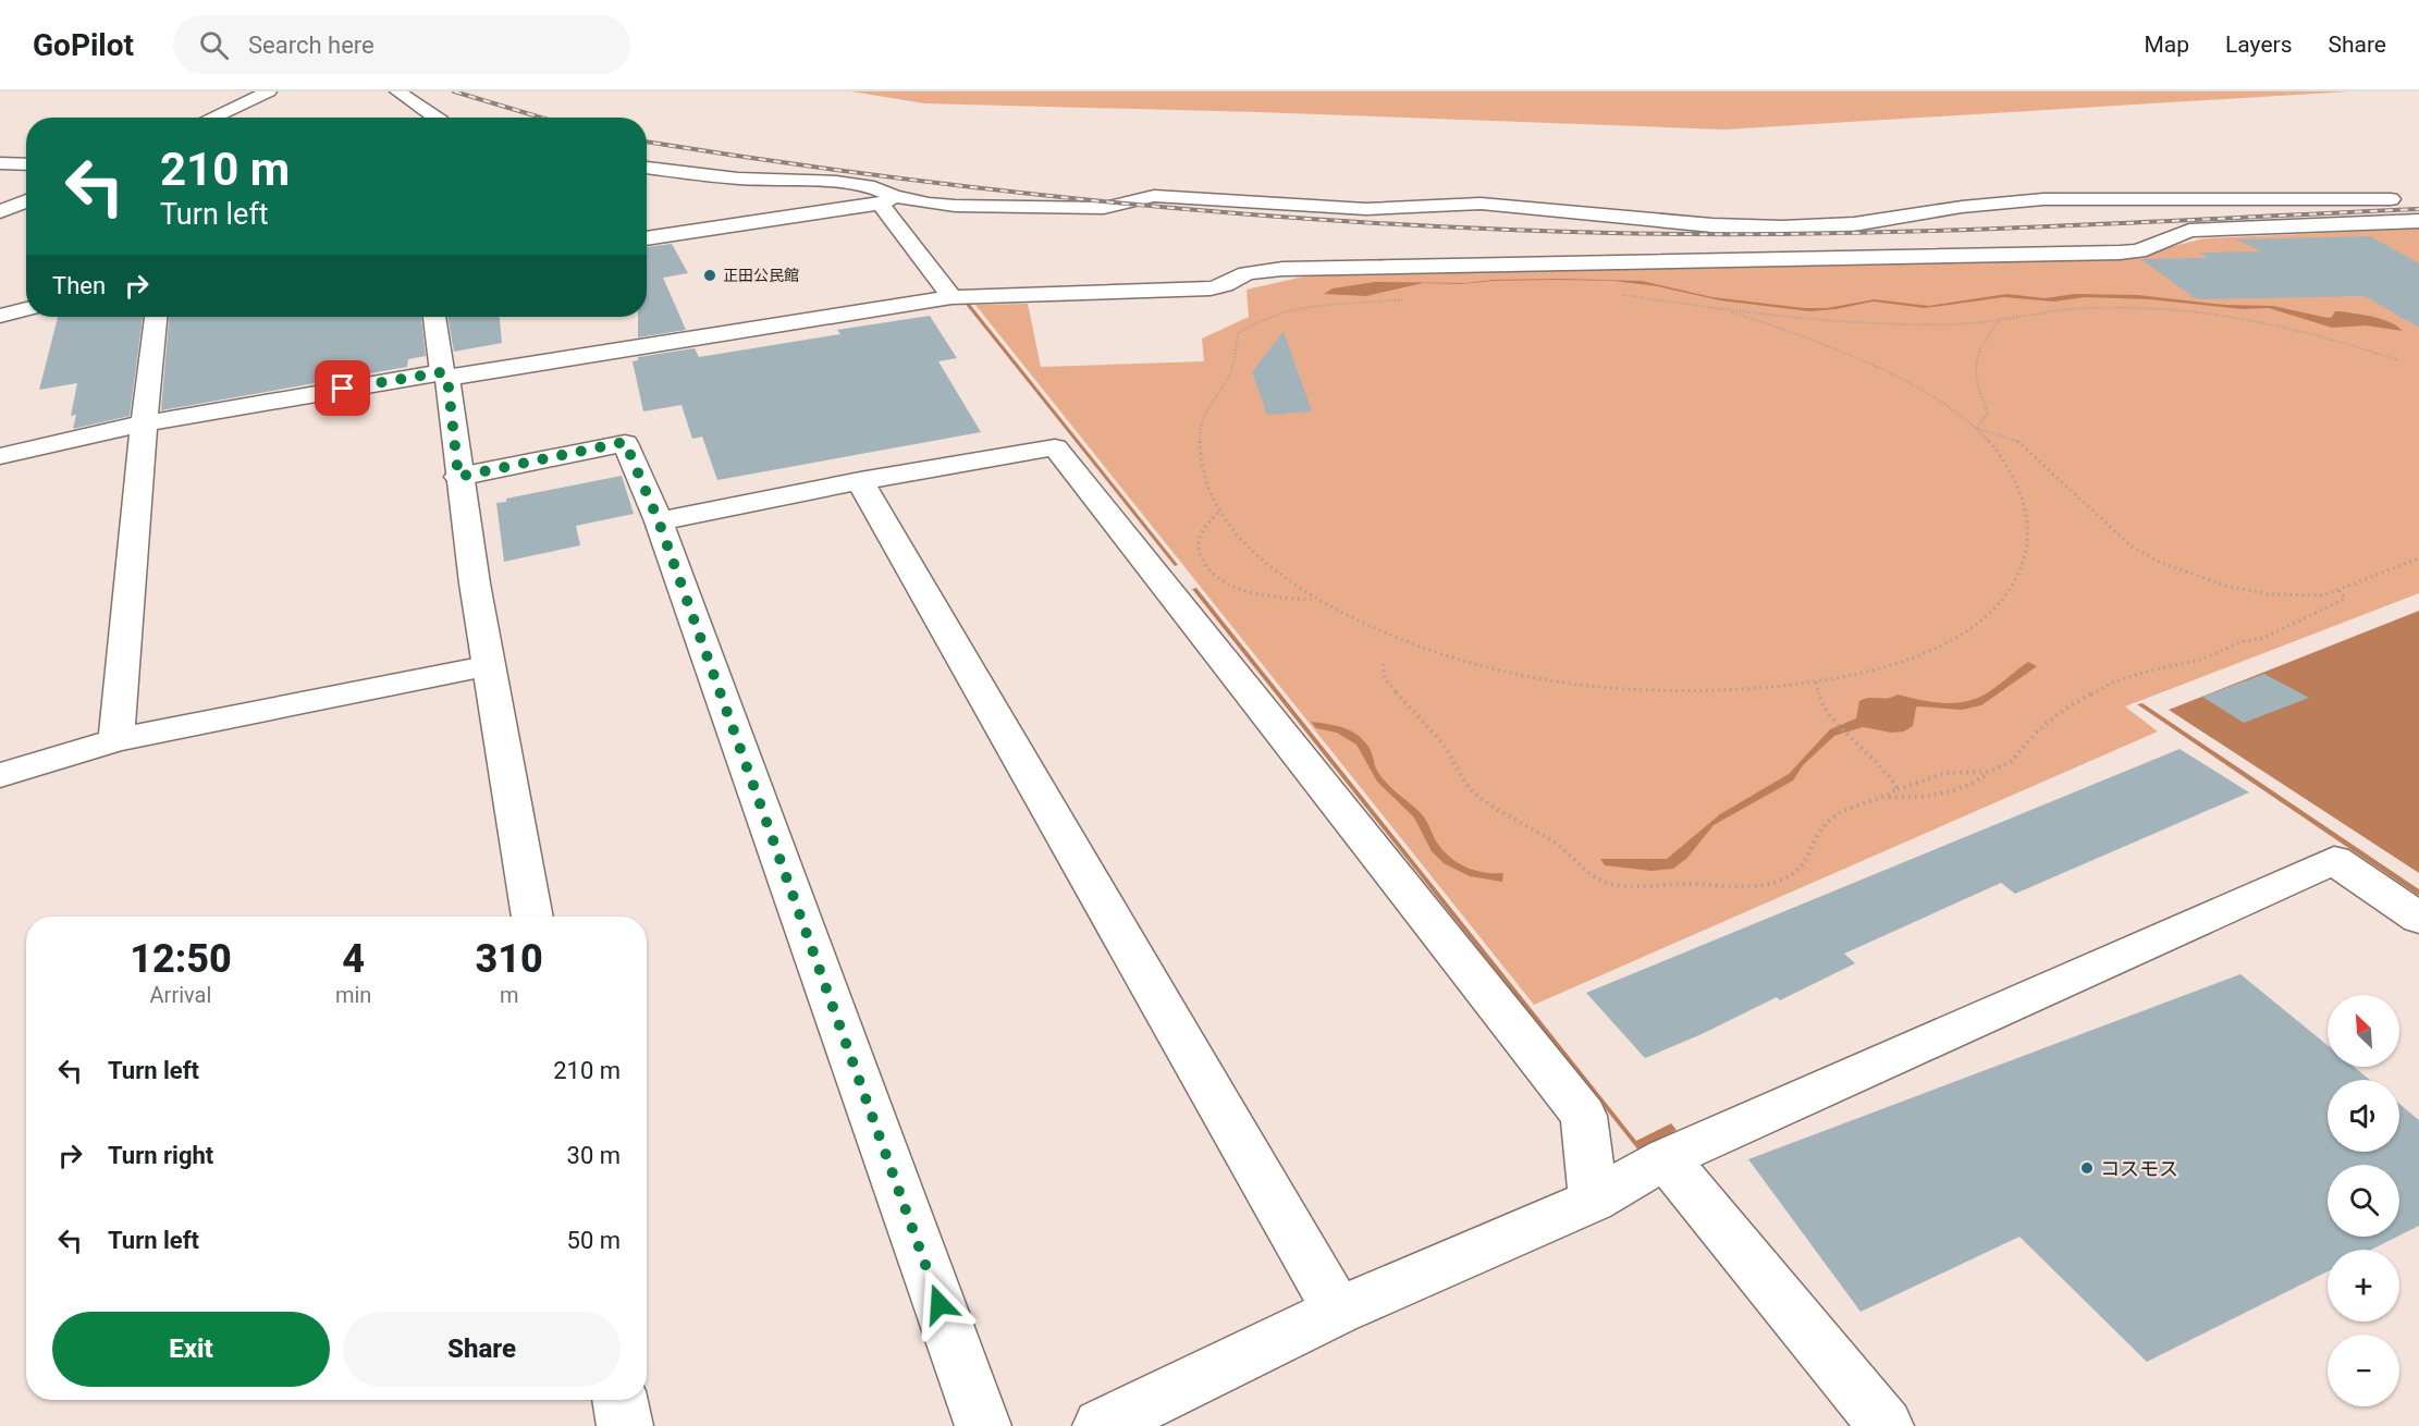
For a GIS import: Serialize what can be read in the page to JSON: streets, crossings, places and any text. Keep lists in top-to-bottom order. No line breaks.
{"places":["正田公民館","コスモス"],"north":"top left","page":{"header":"GoPilot","search":"Search here","nav":["Map","Layers","Share"],"turn":["210 m","Turn left"],"then":"Then","eta":["12:50","Arrival","4","min","310","m"],"map_buttons":["+","−"],"list":[{"name":"Turn left","value":"210 m"},{"name":"Turn right","value":"30 m"},{"name":"Turn left","value":"50 m"}],"buttons":["Exit","Share"]}}
